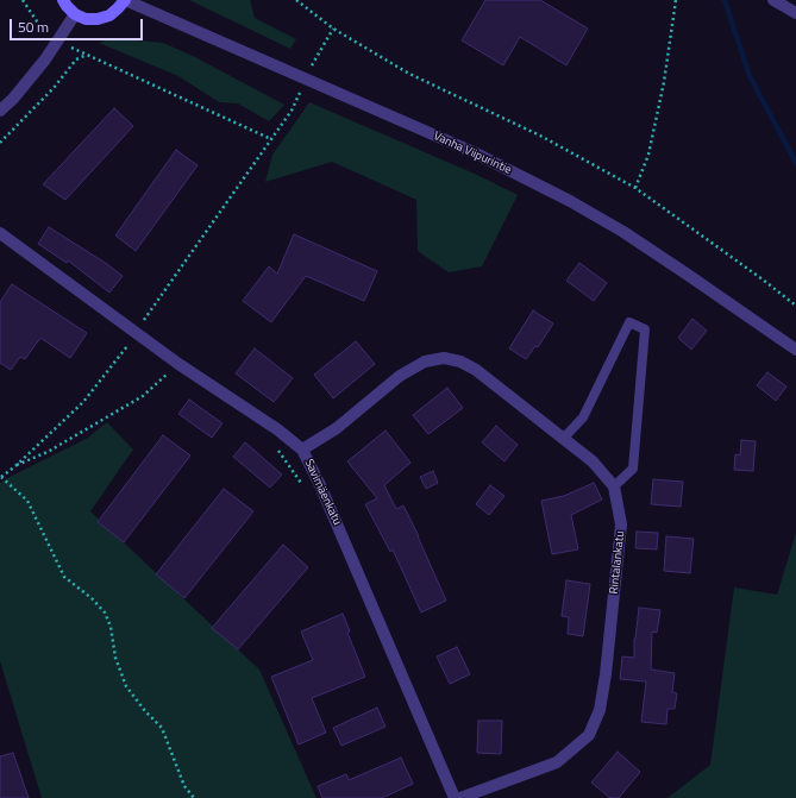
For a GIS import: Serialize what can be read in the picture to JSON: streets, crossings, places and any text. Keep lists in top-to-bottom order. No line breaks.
{"streets":{"street":["Vanha Viipurintie","Savimäenkatu","Rintalankatu"]},"crossings":[["Savimäenkatu","Rintalankatu"]],"scale_bar":"50 m"}
